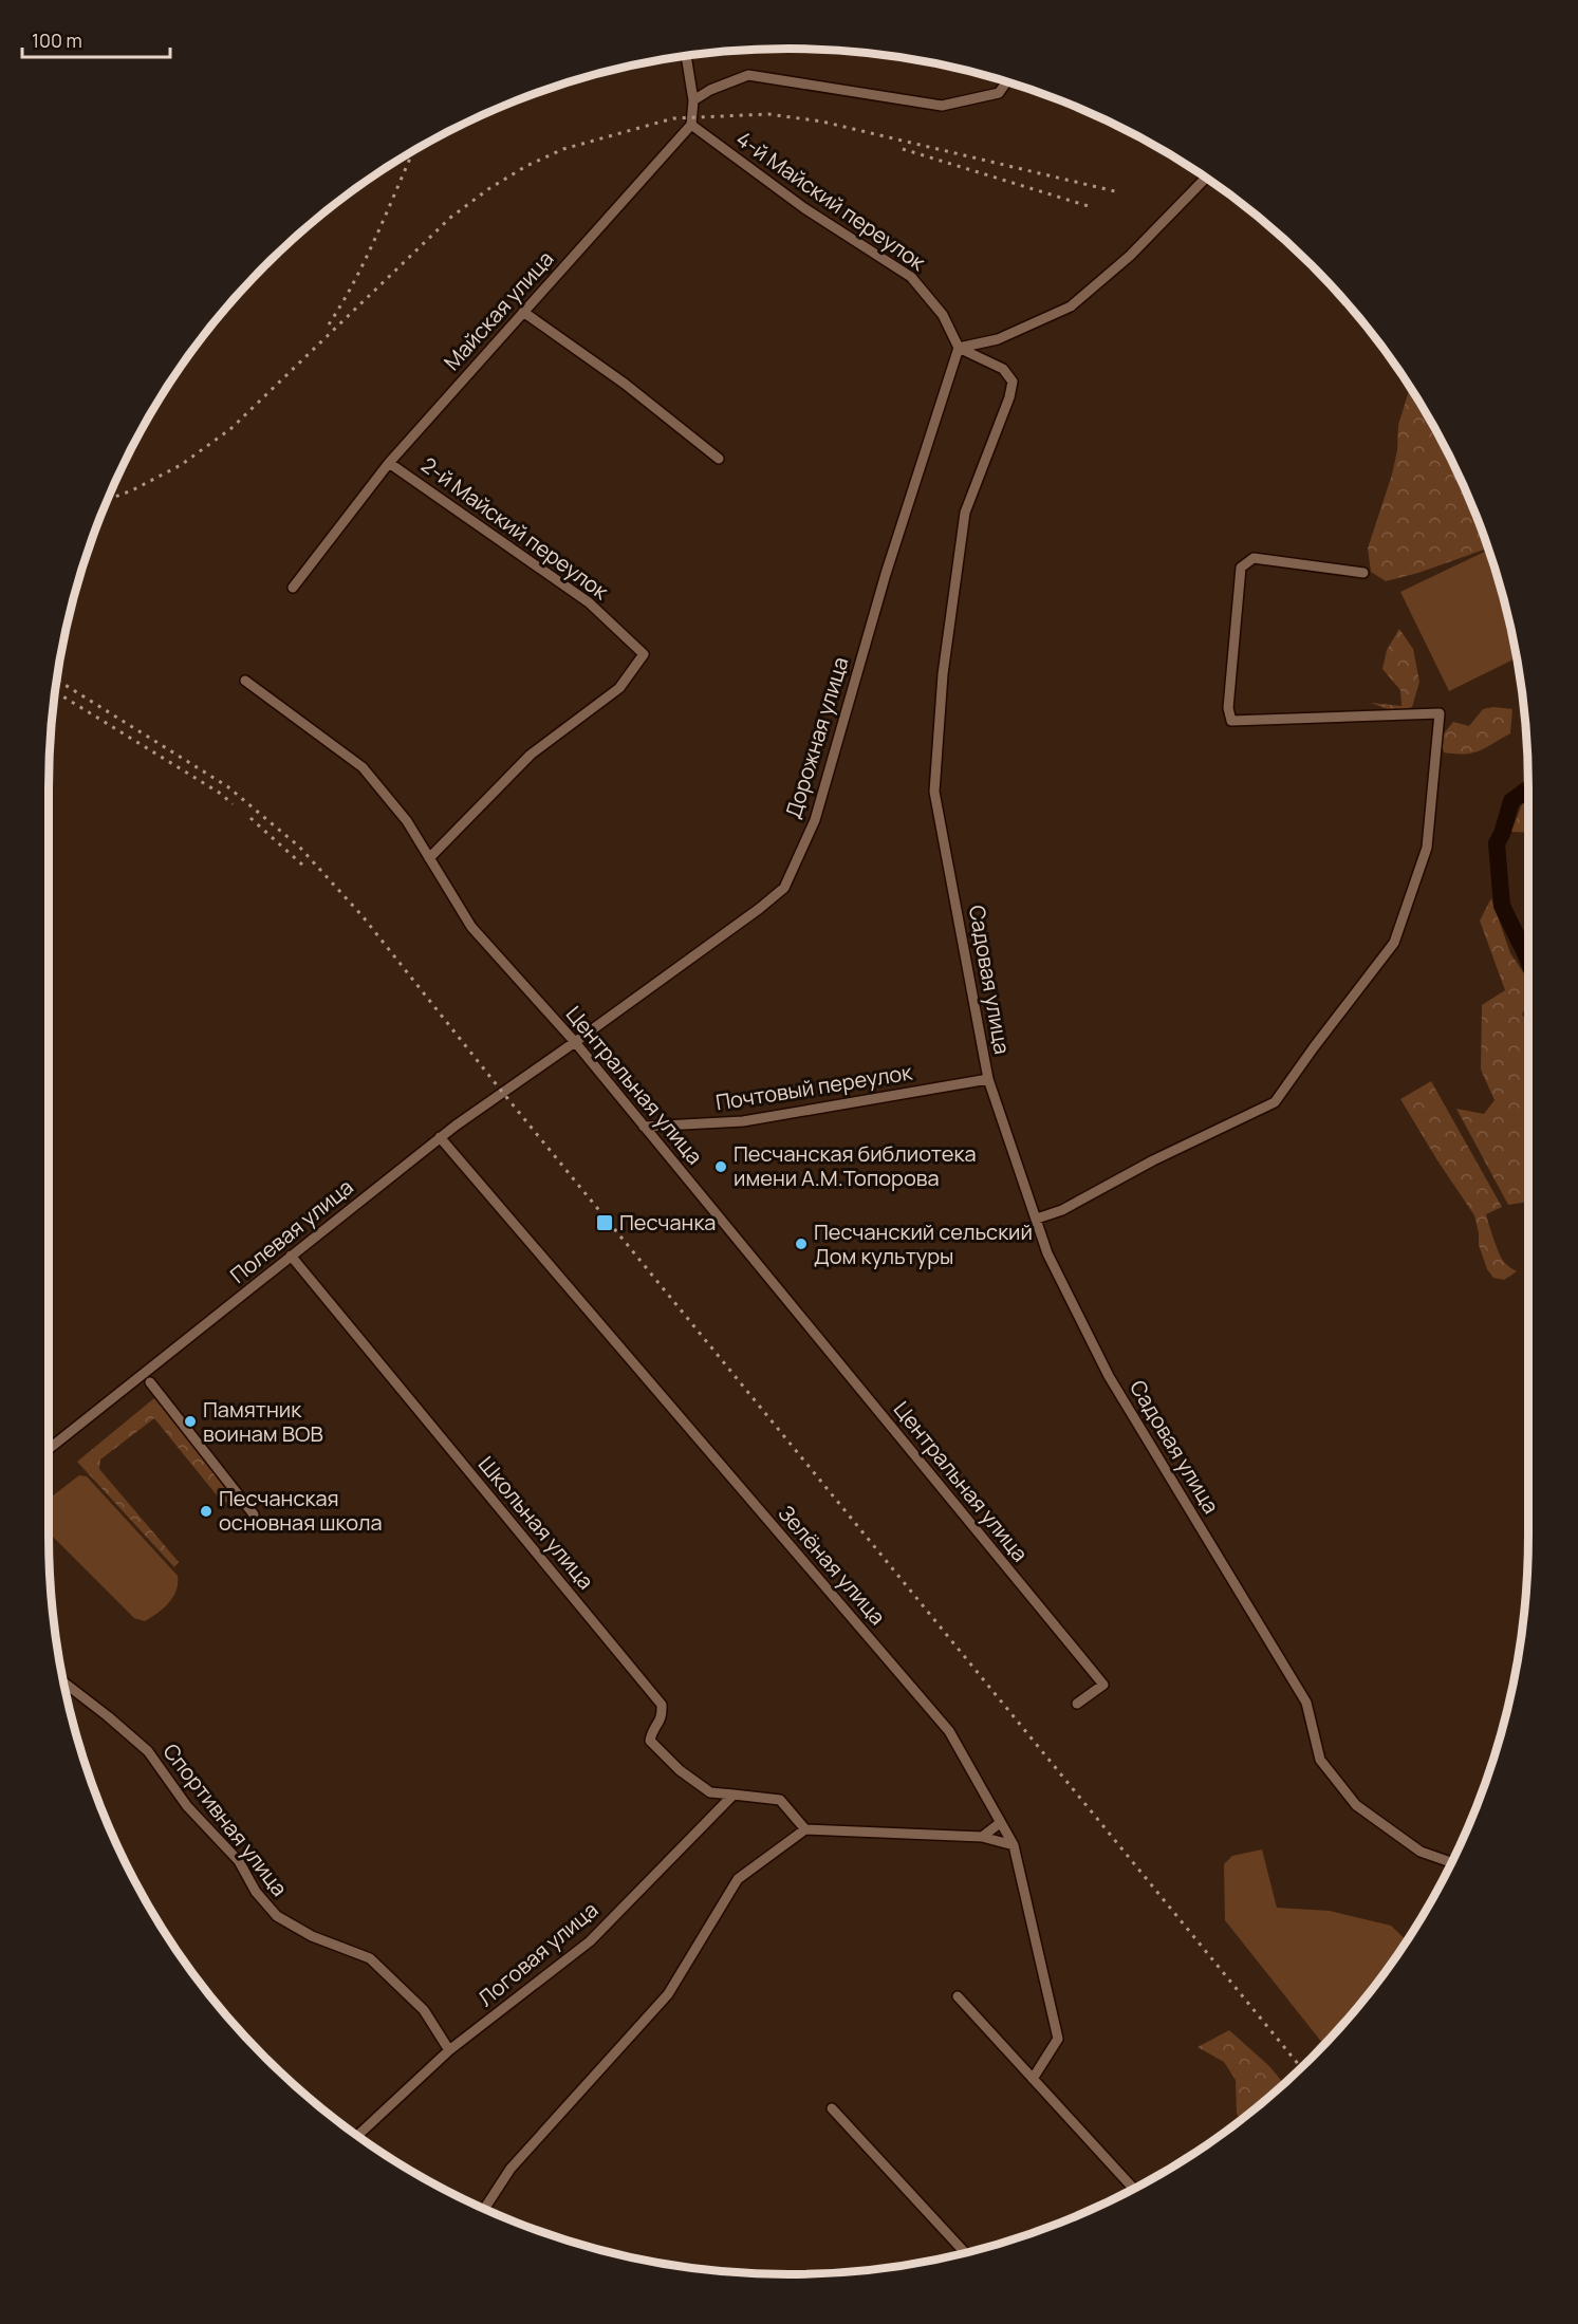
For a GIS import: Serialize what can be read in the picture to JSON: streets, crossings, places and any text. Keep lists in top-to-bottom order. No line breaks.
{"streets":{"street":["4-й Майский переулок","Майская улица","2-й Майский переулок","Дорожная улица","Садовая улица","Центральная улица","Почтовый переулок","Полевая улица","Школьная улица","Зелёная улица","Спортивная улица","Логовая улица"]},"crossings":[["4-й Майский переулок","Майская улица"],["4-й Майский переулок","Дорожная улица"],["4-й Майский переулок","Садовая улица"],["Майская улица","2-й Майский переулок"],["2-й Майский переулок","Центральная улица"],["Дорожная улица","Садовая улица"],["Дорожная улица","Центральная улица"],["Дорожная улица","Полевая улица"],["Садовая улица","Почтовый переулок"],["Центральная улица","Почтовый переулок"],["Центральная улица","Полевая улица"],["Полевая улица","Школьная улица"],["Полевая улица","Зелёная улица"],["Школьная улица","Логовая улица"],["Спортивная улица","Логовая улица"]],"places":{"other":["Песчанская библиотека имени А.М.Топорова","Песчанский сельский Дом культуры","Памятник воинам ВОВ","Песчанская основная школа"],"transit":["Песчанка"]},"scale_bar":"100 m"}
